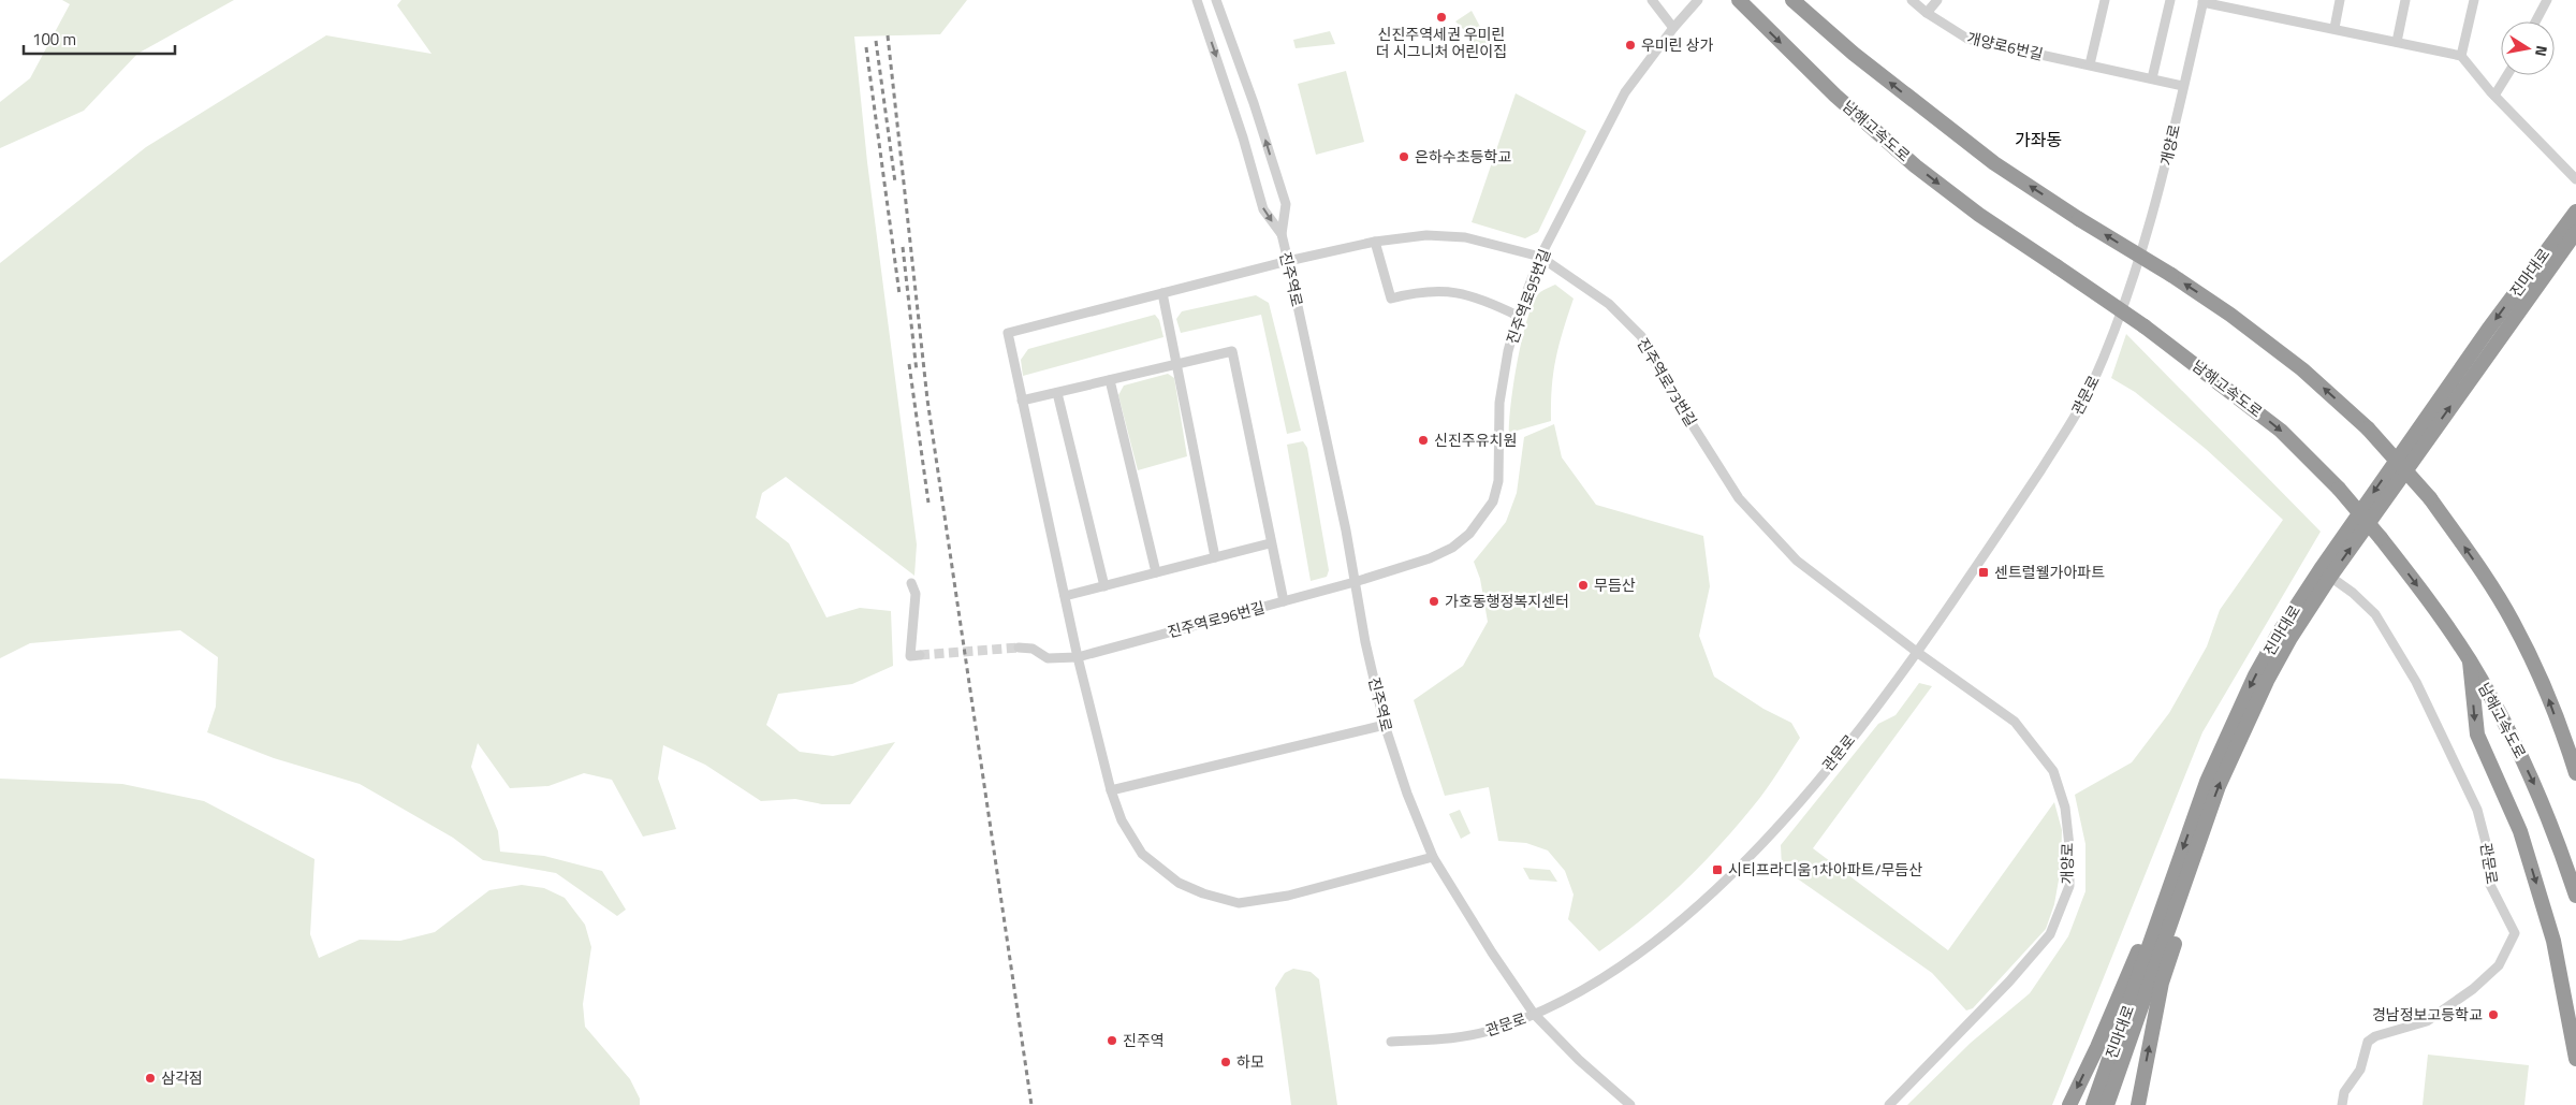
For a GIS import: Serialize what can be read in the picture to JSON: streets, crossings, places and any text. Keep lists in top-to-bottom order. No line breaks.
{"streets":{"highway":["남해고속도로","진마대로"],"street":["개양로6번길","개양로","진주역로","진주역로95번길","진주역로73번길","관문로","진주역로96번길"]},"crossings":[["개양로6번길","개양로"],["개양로","진주역로73번길"],["개양로","관문로"],["진마대로","관문로"],["진주역로","진주역로95번길"],["진주역로","진주역로73번길"],["진주역로","관문로"],["진주역로","진주역로96번길"],["진주역로95번길","진주역로73번길"],["진주역로95번길","진주역로96번길"],["진주역로73번길","관문로"]],"districts":["가좌동"],"places":{"other":["신진주역세권 우미린 더 시그니처 어린이집","우미린 상가","은하수초등학교","신진주유치원","무듬산","가호동행정복지센터","경남정보고등학교","진주역","하모","삼각점"],"transit":["센트럴웰가아파트","시티프라디움1차아파트/무듬산"]},"scale_bar":"100 m","north":"right"}
